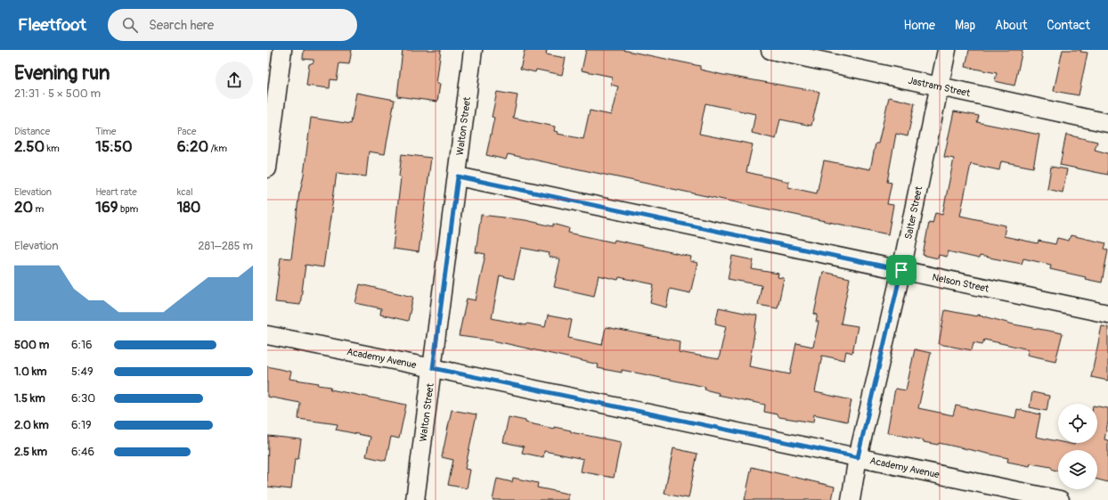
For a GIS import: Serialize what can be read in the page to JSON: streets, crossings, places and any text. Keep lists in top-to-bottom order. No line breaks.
{"streets":{"street":["Jastram Street","Walton Street","Salter Street","Nelson Street","Academy Avenue"]},"crossings":[["Jastram Street","Salter Street"],["Walton Street","Nelson Street"],["Walton Street","Academy Avenue"],["Salter Street","Nelson Street"],["Salter Street","Academy Avenue"]],"page":{"header":"Fleetfoot","search":"Search here","nav":["Home","Map","About","Contact"],"heading":["Evening run","21:31 · 5 × 500 m"],"stats":[["Distance","2.50 km"],["Time","15:50"],["Pace","6:20 /km"],["Elevation","20 m"],["Heart rate","169 bpm"],["kcal","180"]],"chart":["Elevation","281–285 m"],"list":[{"name":"500 m","note":"6:16"},{"name":"1.0 km","note":"5:49"},{"name":"1.5 km","note":"6:30"},{"name":"2.0 km","note":"6:19"},{"name":"2.5 km","note":"6:46"}]}}
